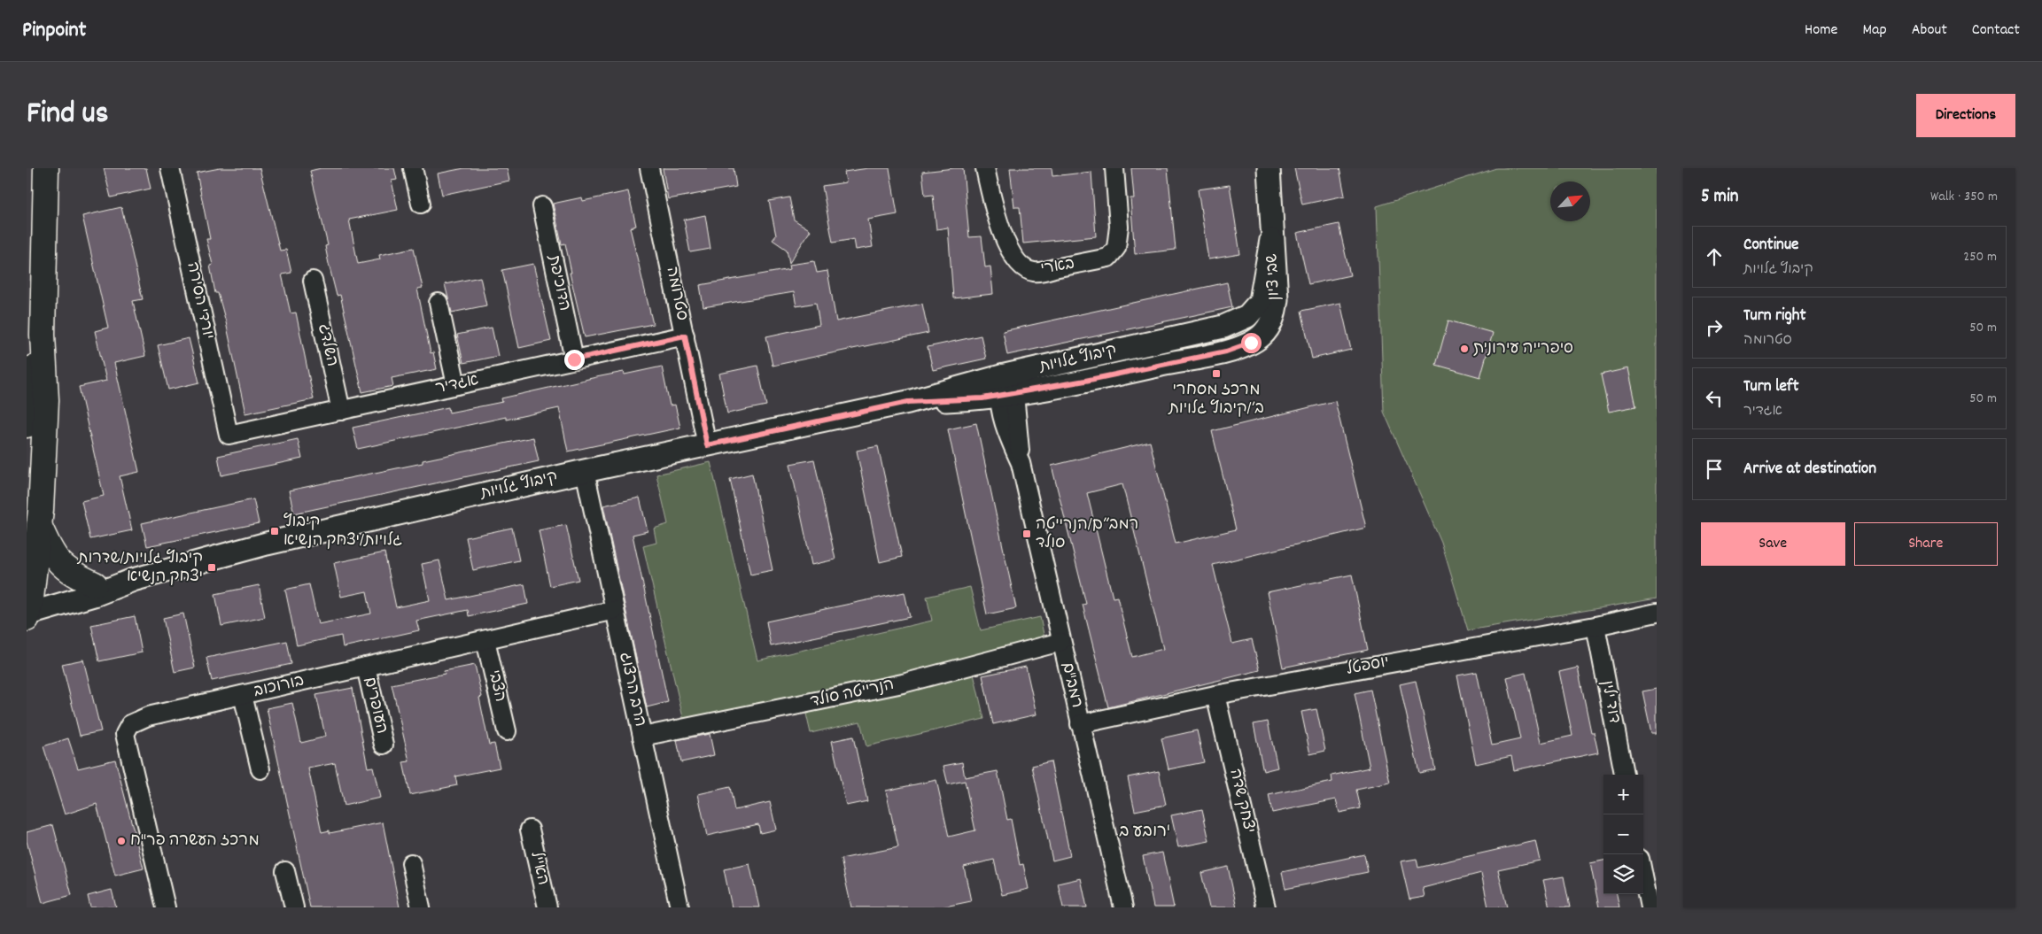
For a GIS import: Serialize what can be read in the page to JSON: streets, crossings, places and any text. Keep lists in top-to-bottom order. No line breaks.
{"streets":{"street":["בארי","שבי ציון","הדוכיפת","סטרומה","יורדי הסירה","השלדג","קיבוץ גלויות","אגדיר","יוספטל","רמב\"ם","הצבי","בורוכוב","הרב הרצוג","הנרייטה סולד","דוד ילין","העופרים","יצחק שדה","האייל"]},"crossings":[["שבי ציון","קיבוץ גלויות"],["הדוכיפת","אגדיר"],["סטרומה","קיבוץ גלויות"],["סטרומה","אגדיר"],["יורדי הסירה","אגדיר"],["השלדג","אגדיר"],["קיבוץ גלויות","רמב\"ם"],["קיבוץ גלויות","הרב הרצוג"],["יוספטל","רמב\"ם"],["יוספטל","דוד ילין"],["יוספטל","יצחק שדה"],["רמב\"ם","הנרייטה סולד"],["הצבי","בורוכוב"],["בורוכוב","הרב הרצוג"],["בורוכוב","העופרים"],["הרב הרצוג","הנרייטה סולד"]],"districts":["רובע ב'"],"places":{"other":["סיפרייה עירונית","מרכז העשרה פר\"ח"],"transit":["מרכז מסחרי ב׳/קיבוץ גלויות","קיבוץ גלויות/יצחק הנשיא","רמב״ם/הנרייטה סולד","קיבוץ גלויות/שדרות יצחק הנשיא"]},"north":"top right","page":{"header":"Pinpoint","nav":["Home","Map","About","Contact"],"title":"Find us","buttons":["Directions",["Save","Share"]],"heading":["5 min","Walk · 350 m"],"list":[["Continue","קיבוץ גלויות","250 m"],["Turn right","סטרומה","50 m"],["Turn left","אגדיר","50 m"],"Arrive at destination"],"map_buttons":["+","−"]}}
